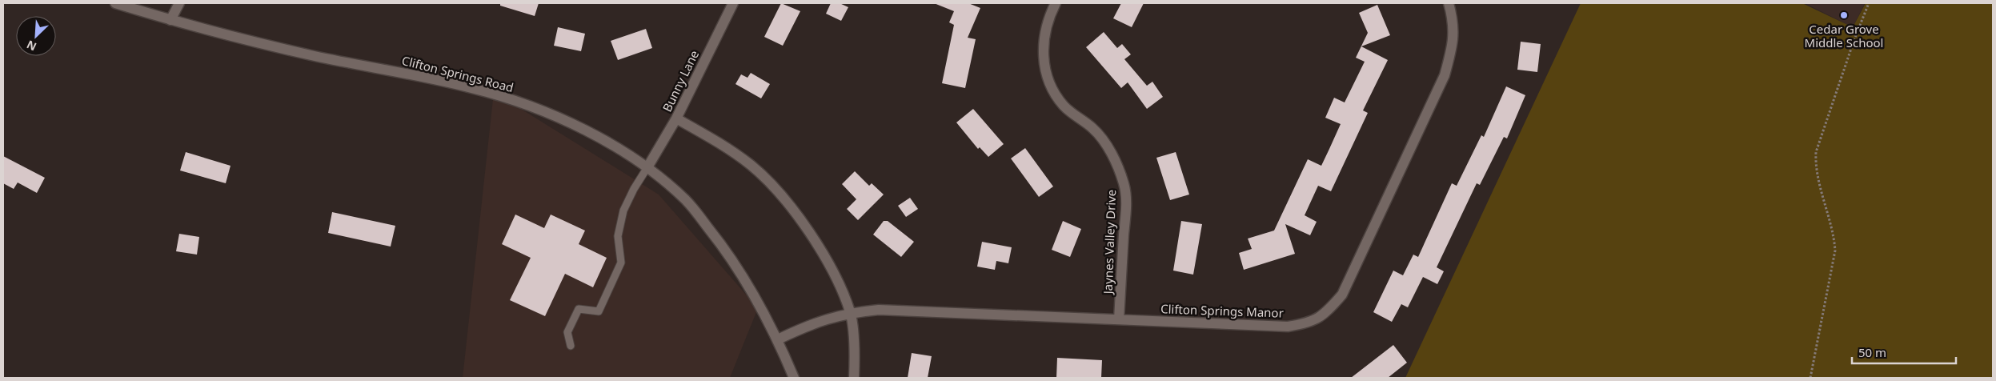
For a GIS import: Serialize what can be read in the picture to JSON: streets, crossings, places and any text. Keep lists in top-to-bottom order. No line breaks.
{"streets":{"street":["Clifton Springs Road","Bunny Lane","Jaynes Valley Drive","Clifton Springs Manor"]},"crossings":[["Clifton Springs Road","Bunny Lane"],["Clifton Springs Road","Clifton Springs Manor"],["Jaynes Valley Drive","Clifton Springs Manor"]],"places":["Cedar Grove Middle School"],"scale_bar":"50 m","north":"bottom left"}
